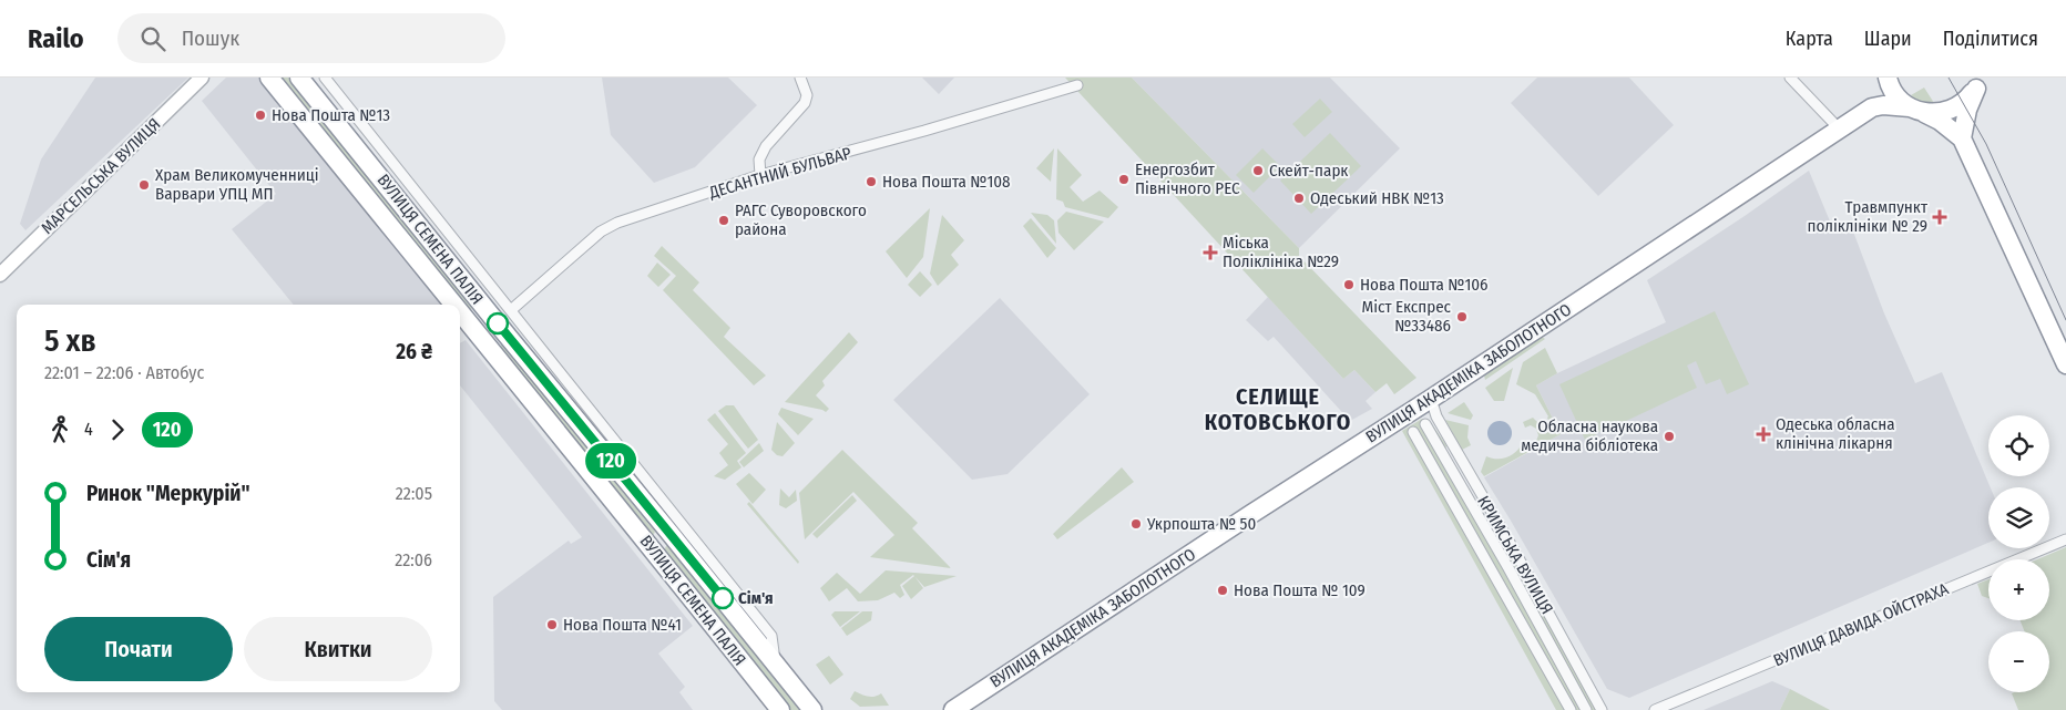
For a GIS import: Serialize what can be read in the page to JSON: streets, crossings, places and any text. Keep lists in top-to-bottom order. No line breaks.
{"streets":{"highway":["ВУЛИЦЯ СЕМЕНА ПАЛІЯ","ВУЛИЦЯ АКАДЕМІКА ЗАБОЛОТНОГО"],"street":["ДЕСАНТНИЙ БУЛЬВАР","МАРСЕЛЬСЬКА ВУЛИЦЯ","КРИМСЬКА ВУЛИЦЯ","ВУЛИЦЯ ДАВИДА ОЙСТРАХА"]},"crossings":[["ВУЛИЦЯ АКАДЕМІКА ЗАБОЛОТНОГО","КРИМСЬКА ВУЛИЦЯ"]],"districts":["СЕЛИЩЕ КОТОВСЬКОГО"],"places":{"other":["Нова Пошта №13","Скейт-парк","Енергозбит Північного РЕС","Нова Пошта №108","Храм Великомученниці Варвари УПЦ МП","Одеський НВК №13","РАГС Суворовского района","Нова Пошта №106","Міст Експрес №33486","Обласна наукова медична бібліотека","Укрпошта № 50","Нова Пошта № 109","Сім'я","Нова Пошта №41"],"health":["Травмпункт поліклініки № 29","Міська Поліклініка №29","Одеська обласна клінічна лікарня"]},"lines":["bus line 120"],"page":{"header":"Railo","search":"Пошук","nav":["Карта","Шари","Поділитися"],"on_map":"120","heading":["5 хв","22:01 – 22:06 · Автобус","26 ₴"],"legs":["4","120"],"map_buttons":["+","−"],"list":[{"name":"Ринок \"Меркурiй\"","value":"22:05"},{"name":"Сім'я","value":"22:06"}],"buttons":["Почати","Квитки"]}}
